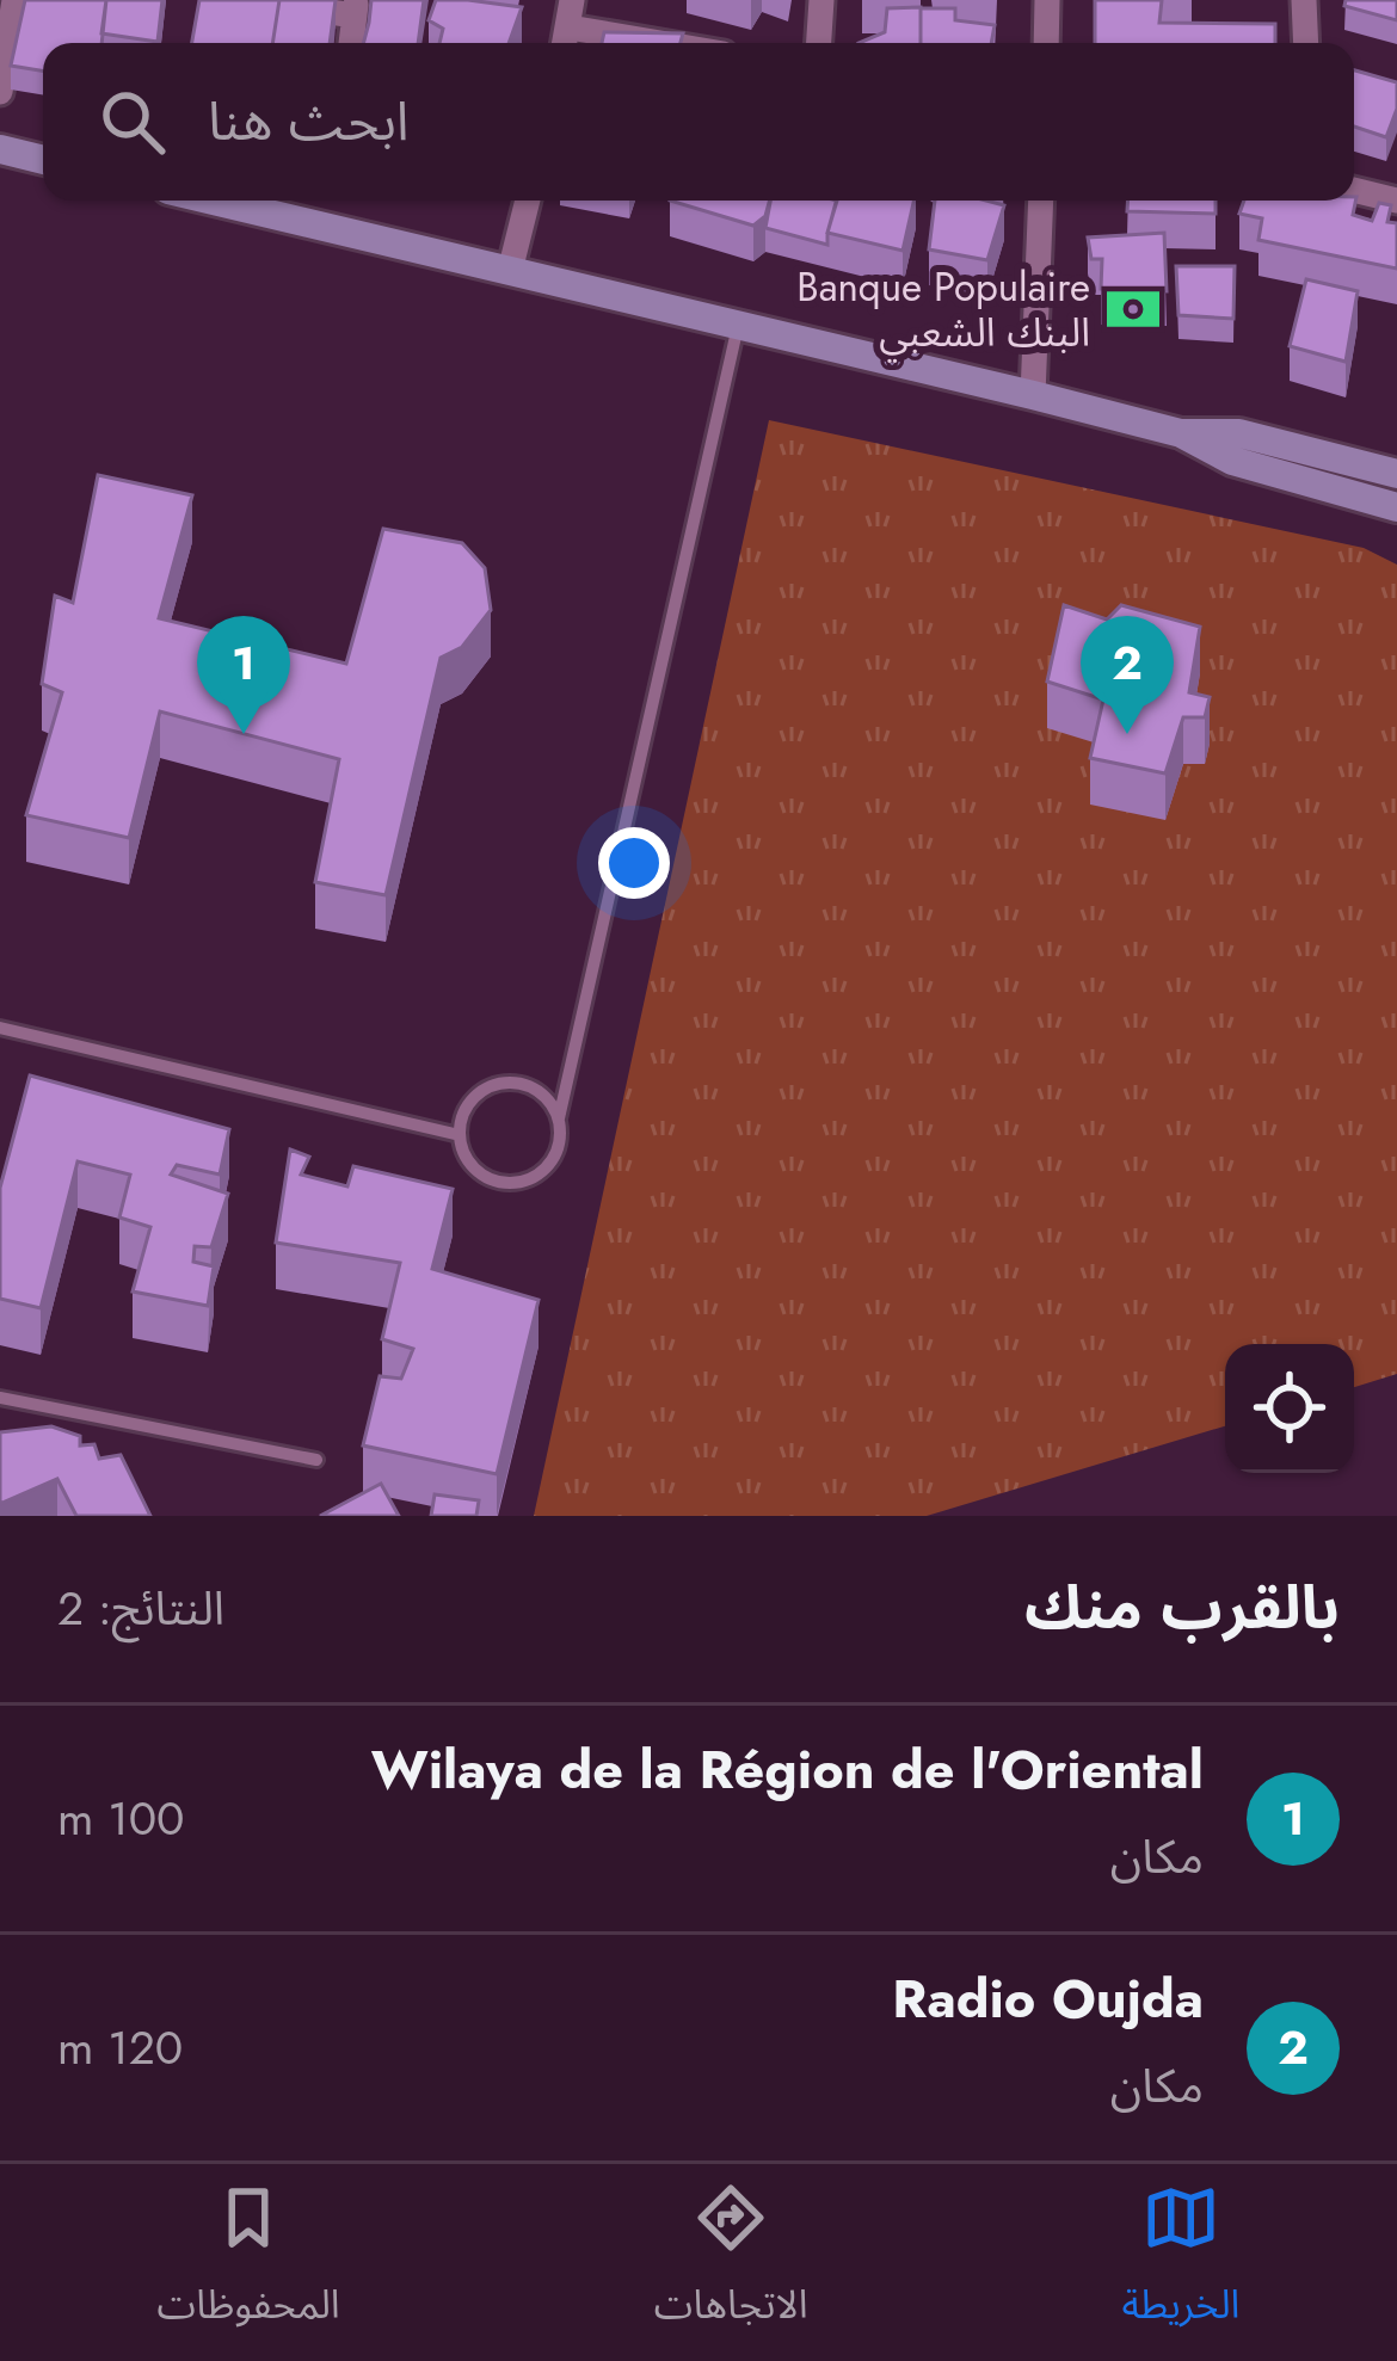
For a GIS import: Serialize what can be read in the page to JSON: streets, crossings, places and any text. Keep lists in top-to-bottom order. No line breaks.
{"places":{"bank":["Banque Populaire البنك الشعبي"]},"page":{"search":"ابحث هنا","pins":["1","2"],"heading":["بالقرب منك","النتائج: 2"],"list":[{"mark":"1","name":"Wilaya de la Région de l'Oriental","note":"مكان","value":"100 m"},{"mark":"2","name":"Radio Oujda","note":"مكان","value":"120 m"}],"nav":["الخريطة","الاتجاهات","المحفوظات"]}}
